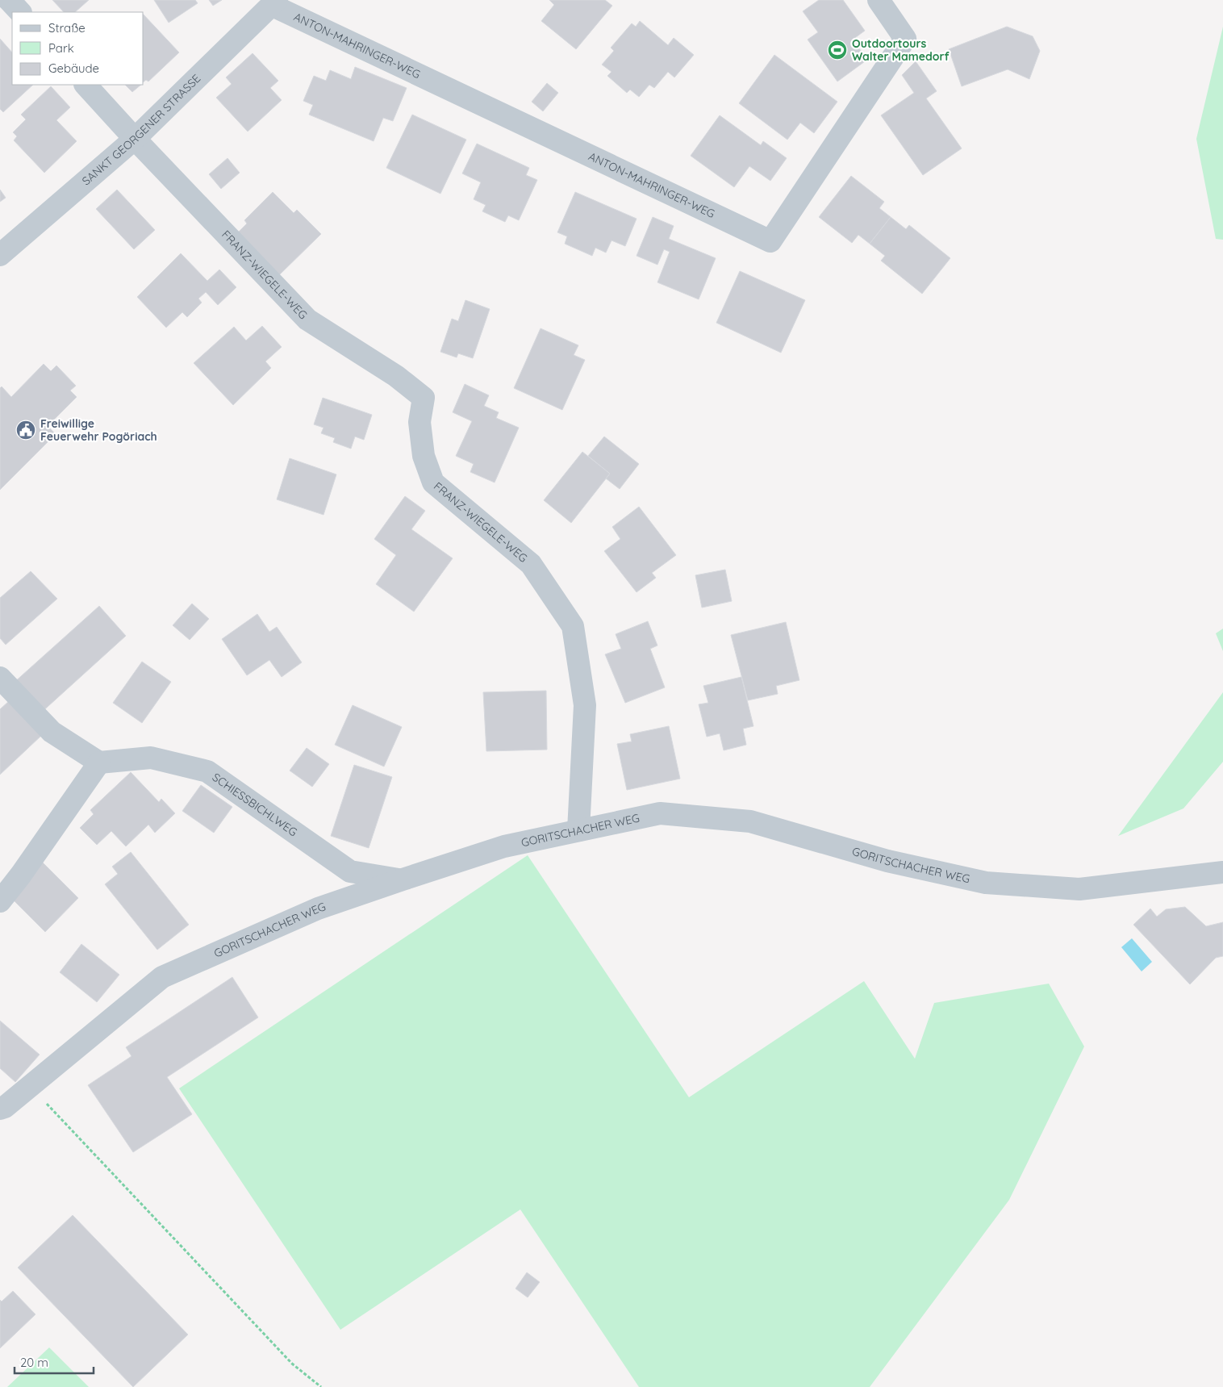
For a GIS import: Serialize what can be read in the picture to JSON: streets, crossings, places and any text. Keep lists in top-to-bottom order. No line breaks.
{"streets":{"street":["ANTON-MAHRINGER-WEG","SANKT GEORGENER STRASSE","FRANZ-WIEGELE-WEG","SCHIESSBICHLWEG","GORITSCHACHER WEG"]},"crossings":[["ANTON-MAHRINGER-WEG","SANKT GEORGENER STRASSE"],["SANKT GEORGENER STRASSE","FRANZ-WIEGELE-WEG"],["FRANZ-WIEGELE-WEG","GORITSCHACHER WEG"],["SCHIESSBICHLWEG","GORITSCHACHER WEG"]],"places":{"sports":["Outdoortours Walter Mamedorf"],"public building":["Freiwillige Feuerwehr Pogöriach"]},"legend":["Straße","Park","Gebäude"],"scale_bar":"20 m"}
